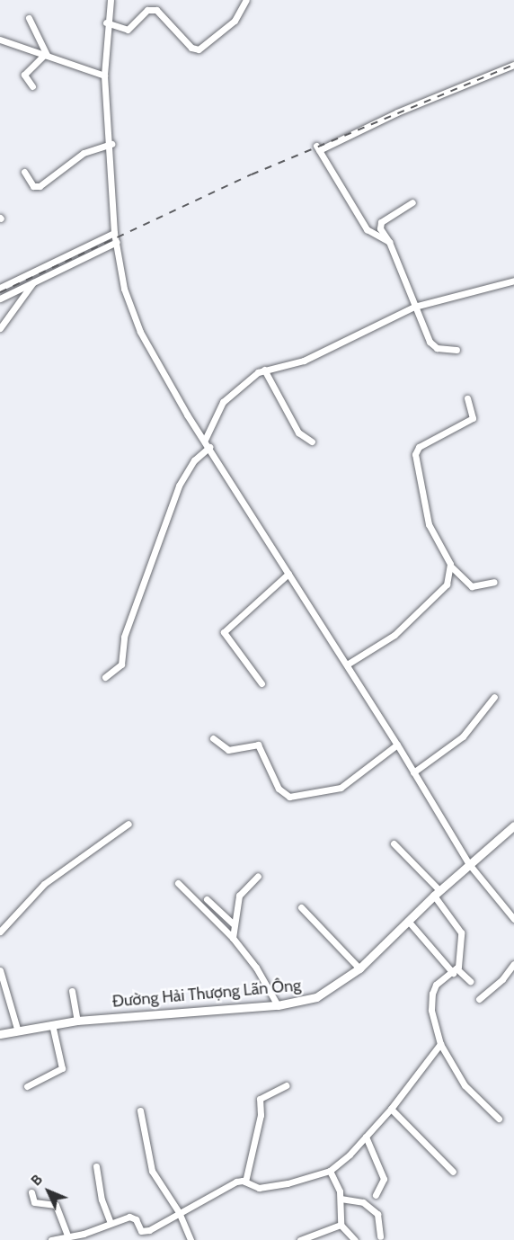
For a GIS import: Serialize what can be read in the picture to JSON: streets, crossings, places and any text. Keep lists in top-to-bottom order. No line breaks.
{"streets":{"street":["Đường Hải Thượng Lãn Ông"]},"north":"top left"}
